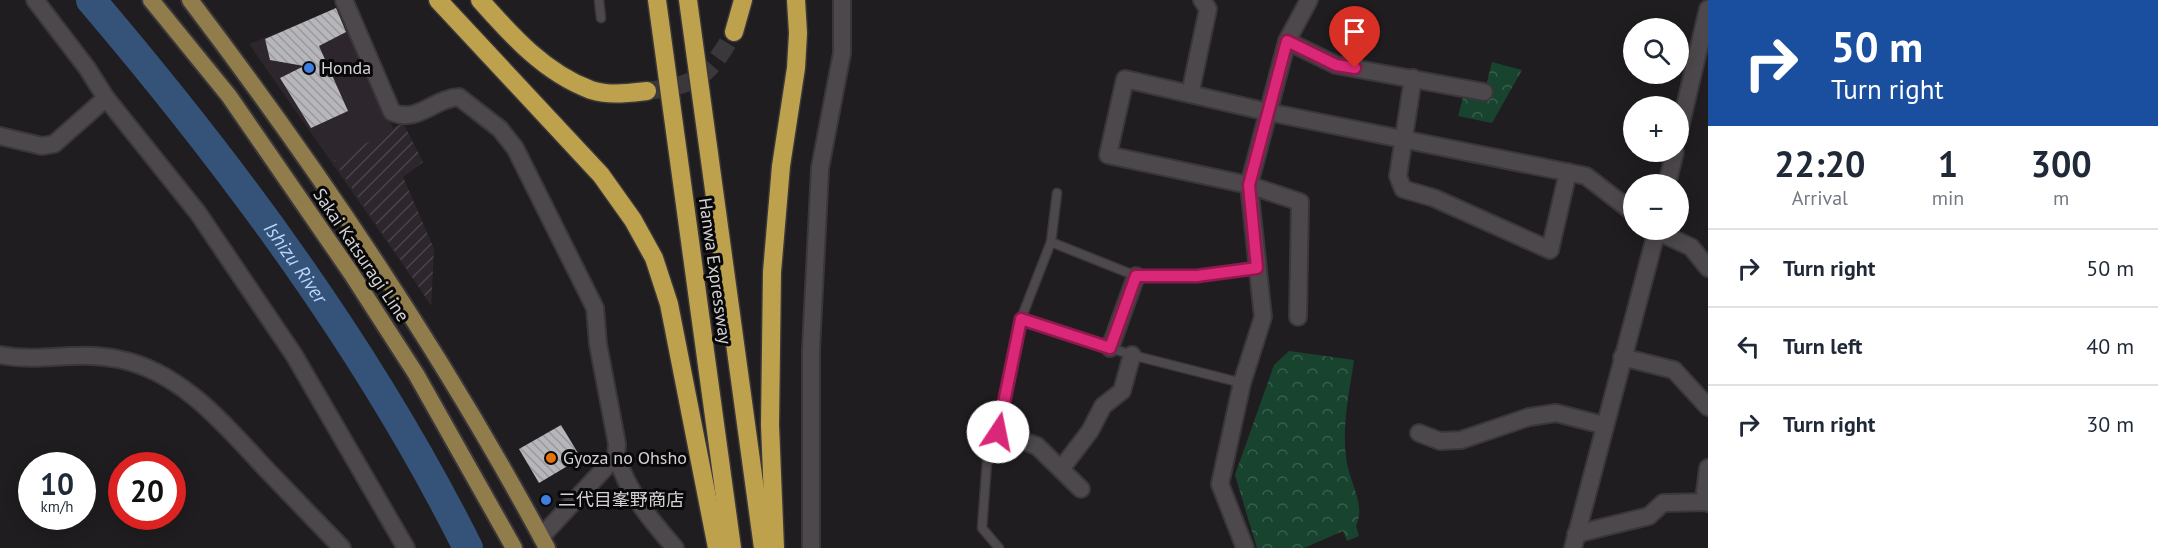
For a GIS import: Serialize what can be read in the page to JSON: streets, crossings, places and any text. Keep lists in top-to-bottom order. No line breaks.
{"streets":{"highway":["Hanwa Expressway"],"main road":["Sakai Katsuragi Line"]},"water":["Ishizu River"],"places":["Honda","Gyoza no Ohsho","二代目峯野商店"],"page":{"turn":["50 m","Turn right"],"map_buttons":["+","−"],"eta":["22:20","Arrival","1","min","300","m"],"list":[{"name":"Turn right","value":"50 m"},{"name":"Turn left","value":"40 m"},{"name":"Turn right","value":"30 m"}],"speed":"10 km/h","limit":"20"}}
